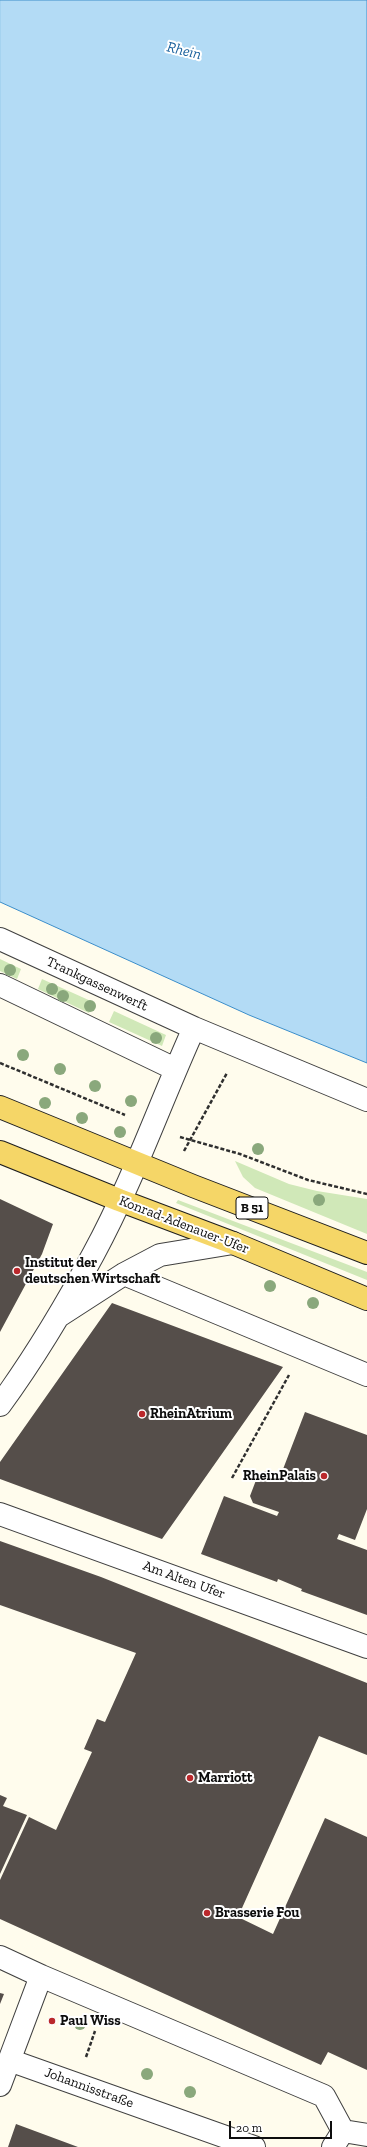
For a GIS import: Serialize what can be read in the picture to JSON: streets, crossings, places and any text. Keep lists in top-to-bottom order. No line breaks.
{"streets":{"main road":["B 51","Konrad-Adenauer-Ufer"],"street":["Trankgassenwerft","Am Alten Ufer","Johannisstraße"]},"water":["Rhein"],"places":["Institut der deutschen Wirtschaft","RheinAtrium","RheinPalais","Marriott","Brasserie Fou","Paul Wiss"],"scale_bar":"20 m"}
